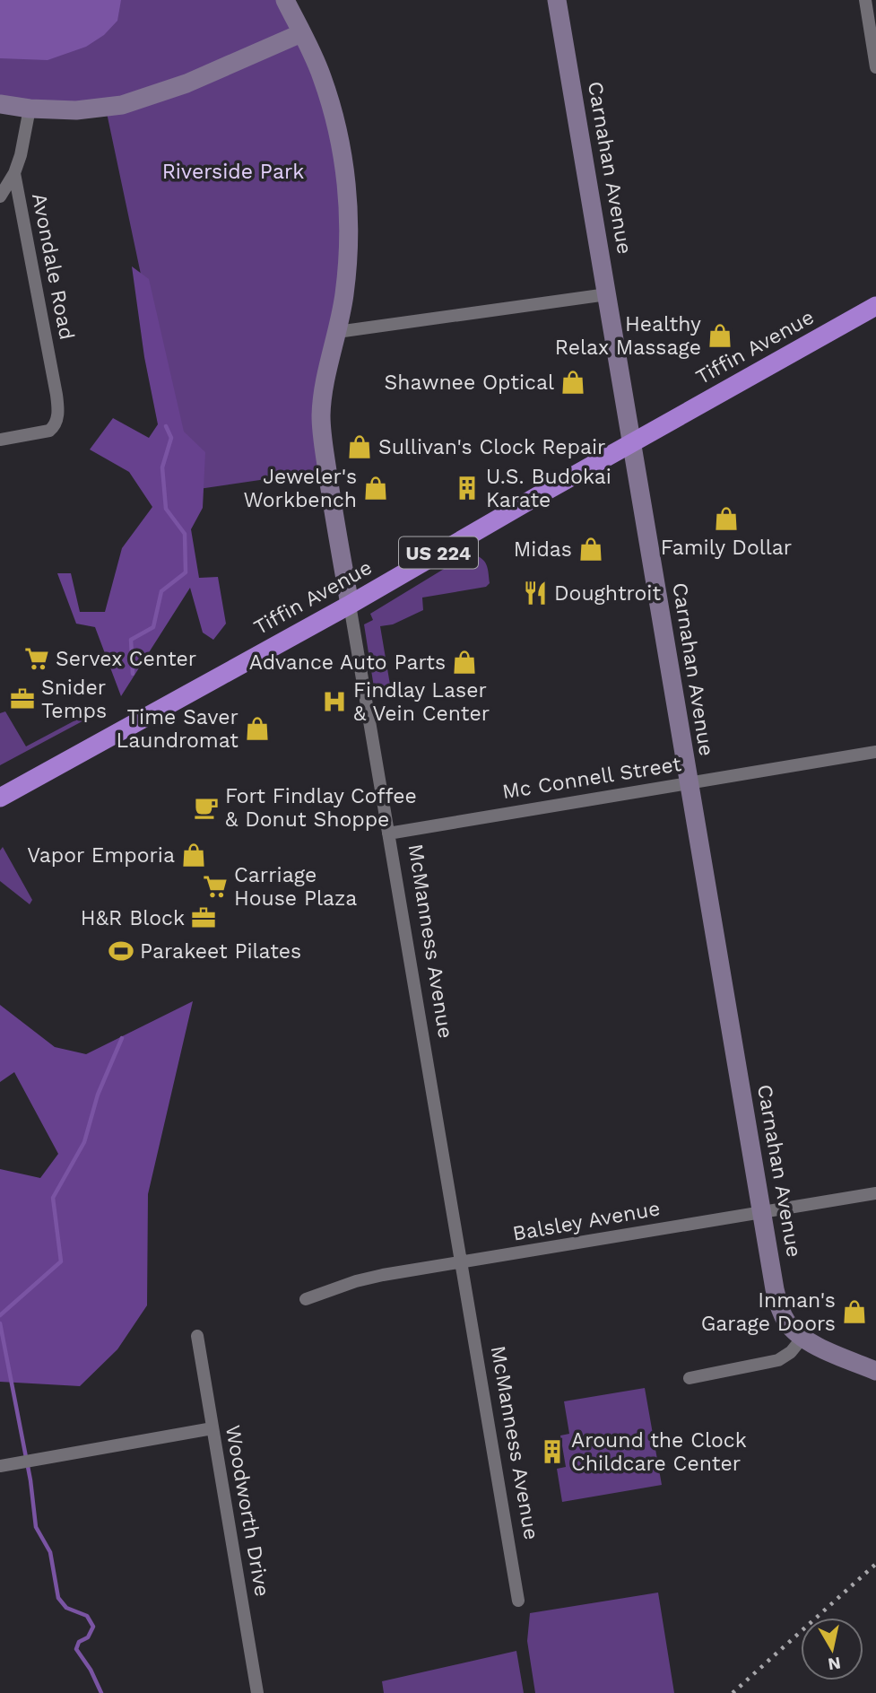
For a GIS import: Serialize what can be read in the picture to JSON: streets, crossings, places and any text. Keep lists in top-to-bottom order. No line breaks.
{"streets":{"highway":["Tiffin Avenue","US 224"],"street":["Carnahan Avenue","Avondale Road","Mc Connell Street","McManness Avenue","Balsley Avenue","Woodworth Drive"]},"crossings":[["Carnahan Avenue","Tiffin Avenue"],["Carnahan Avenue","Mc Connell Street"],["Carnahan Avenue","Balsley Avenue"],["Tiffin Avenue","McManness Avenue"],["Mc Connell Street","McManness Avenue"],["McManness Avenue","Balsley Avenue"]],"parks":["Riverside Park"],"places":{"shop":["Healthy Relax Massage","Shawnee Optical","Sullivan's Clock Repair","Jeweler's Workbench","Family Dollar","Midas","Advance Auto Parts","Time Saver Laundromat","Vapor Emporia","Inman's Garage Doors"],"building":["U.S. Budokai Karate","Around the Clock Childcare Center"],"restaurant":["Doughtroit"],"supermarket":["Servex Center","Carriage House Plaza"],"office":["Snider Temps","H&R Block"],"hospital":["Findlay Laser & Vein Center"],"cafe":["Fort Findlay Coffee & Donut Shoppe"],"sports":["Parakeet Pilates"]},"north":"bottom"}
